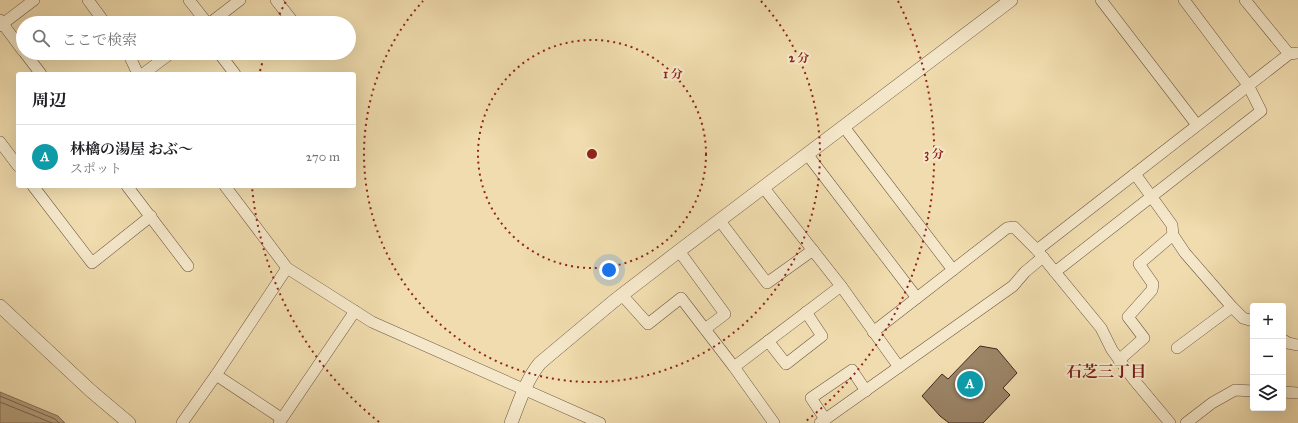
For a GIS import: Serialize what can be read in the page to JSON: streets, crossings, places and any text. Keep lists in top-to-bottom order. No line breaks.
{"districts":["石芝三丁目"],"page":{"search":"ここで検索","heading":"周辺","list":[{"mark":"A","name":"林檎の湯屋 おぶ～","note":"スポット","value":"270 m"}],"map_buttons":["+","−"],"pins":"A"},"rings":["2 分","1 分","3 分"]}
